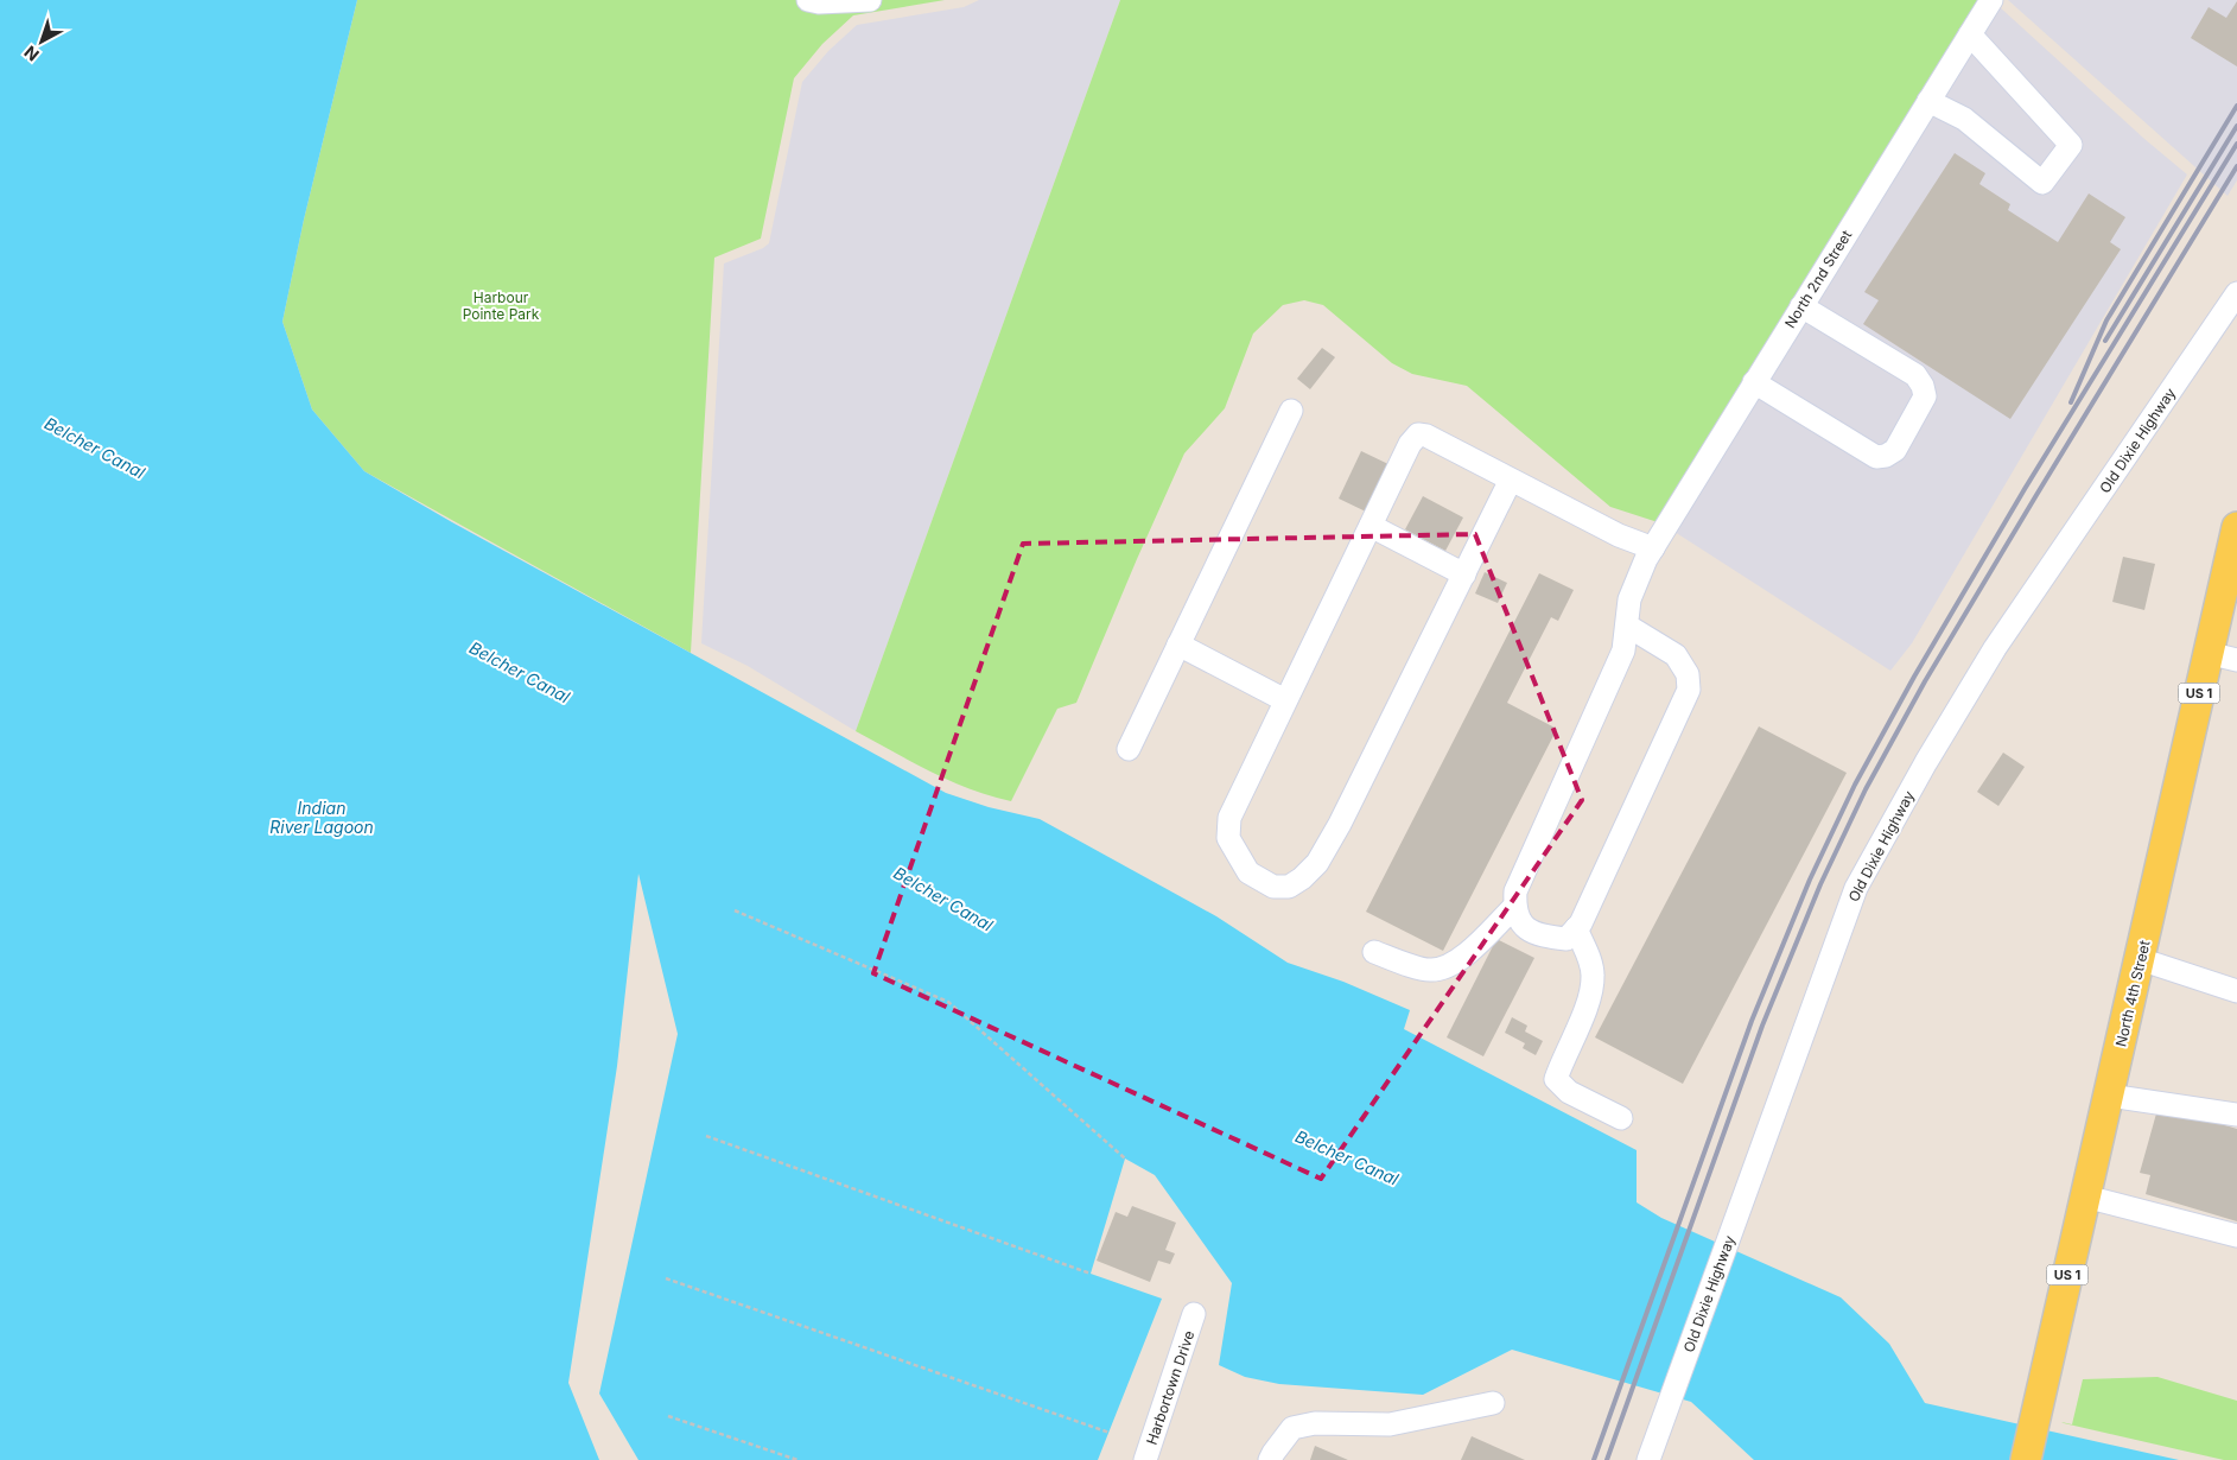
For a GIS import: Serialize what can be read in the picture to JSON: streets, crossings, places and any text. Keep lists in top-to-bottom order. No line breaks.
{"streets":{"main road":["US 1","North 4th Street"],"street":["North 2nd Street","Old Dixie Highway","Harbortown Drive"]},"water":["Belcher Canal","Indian River Lagoon"],"parks":["Harbour Pointe Park"],"north":"bottom left"}
